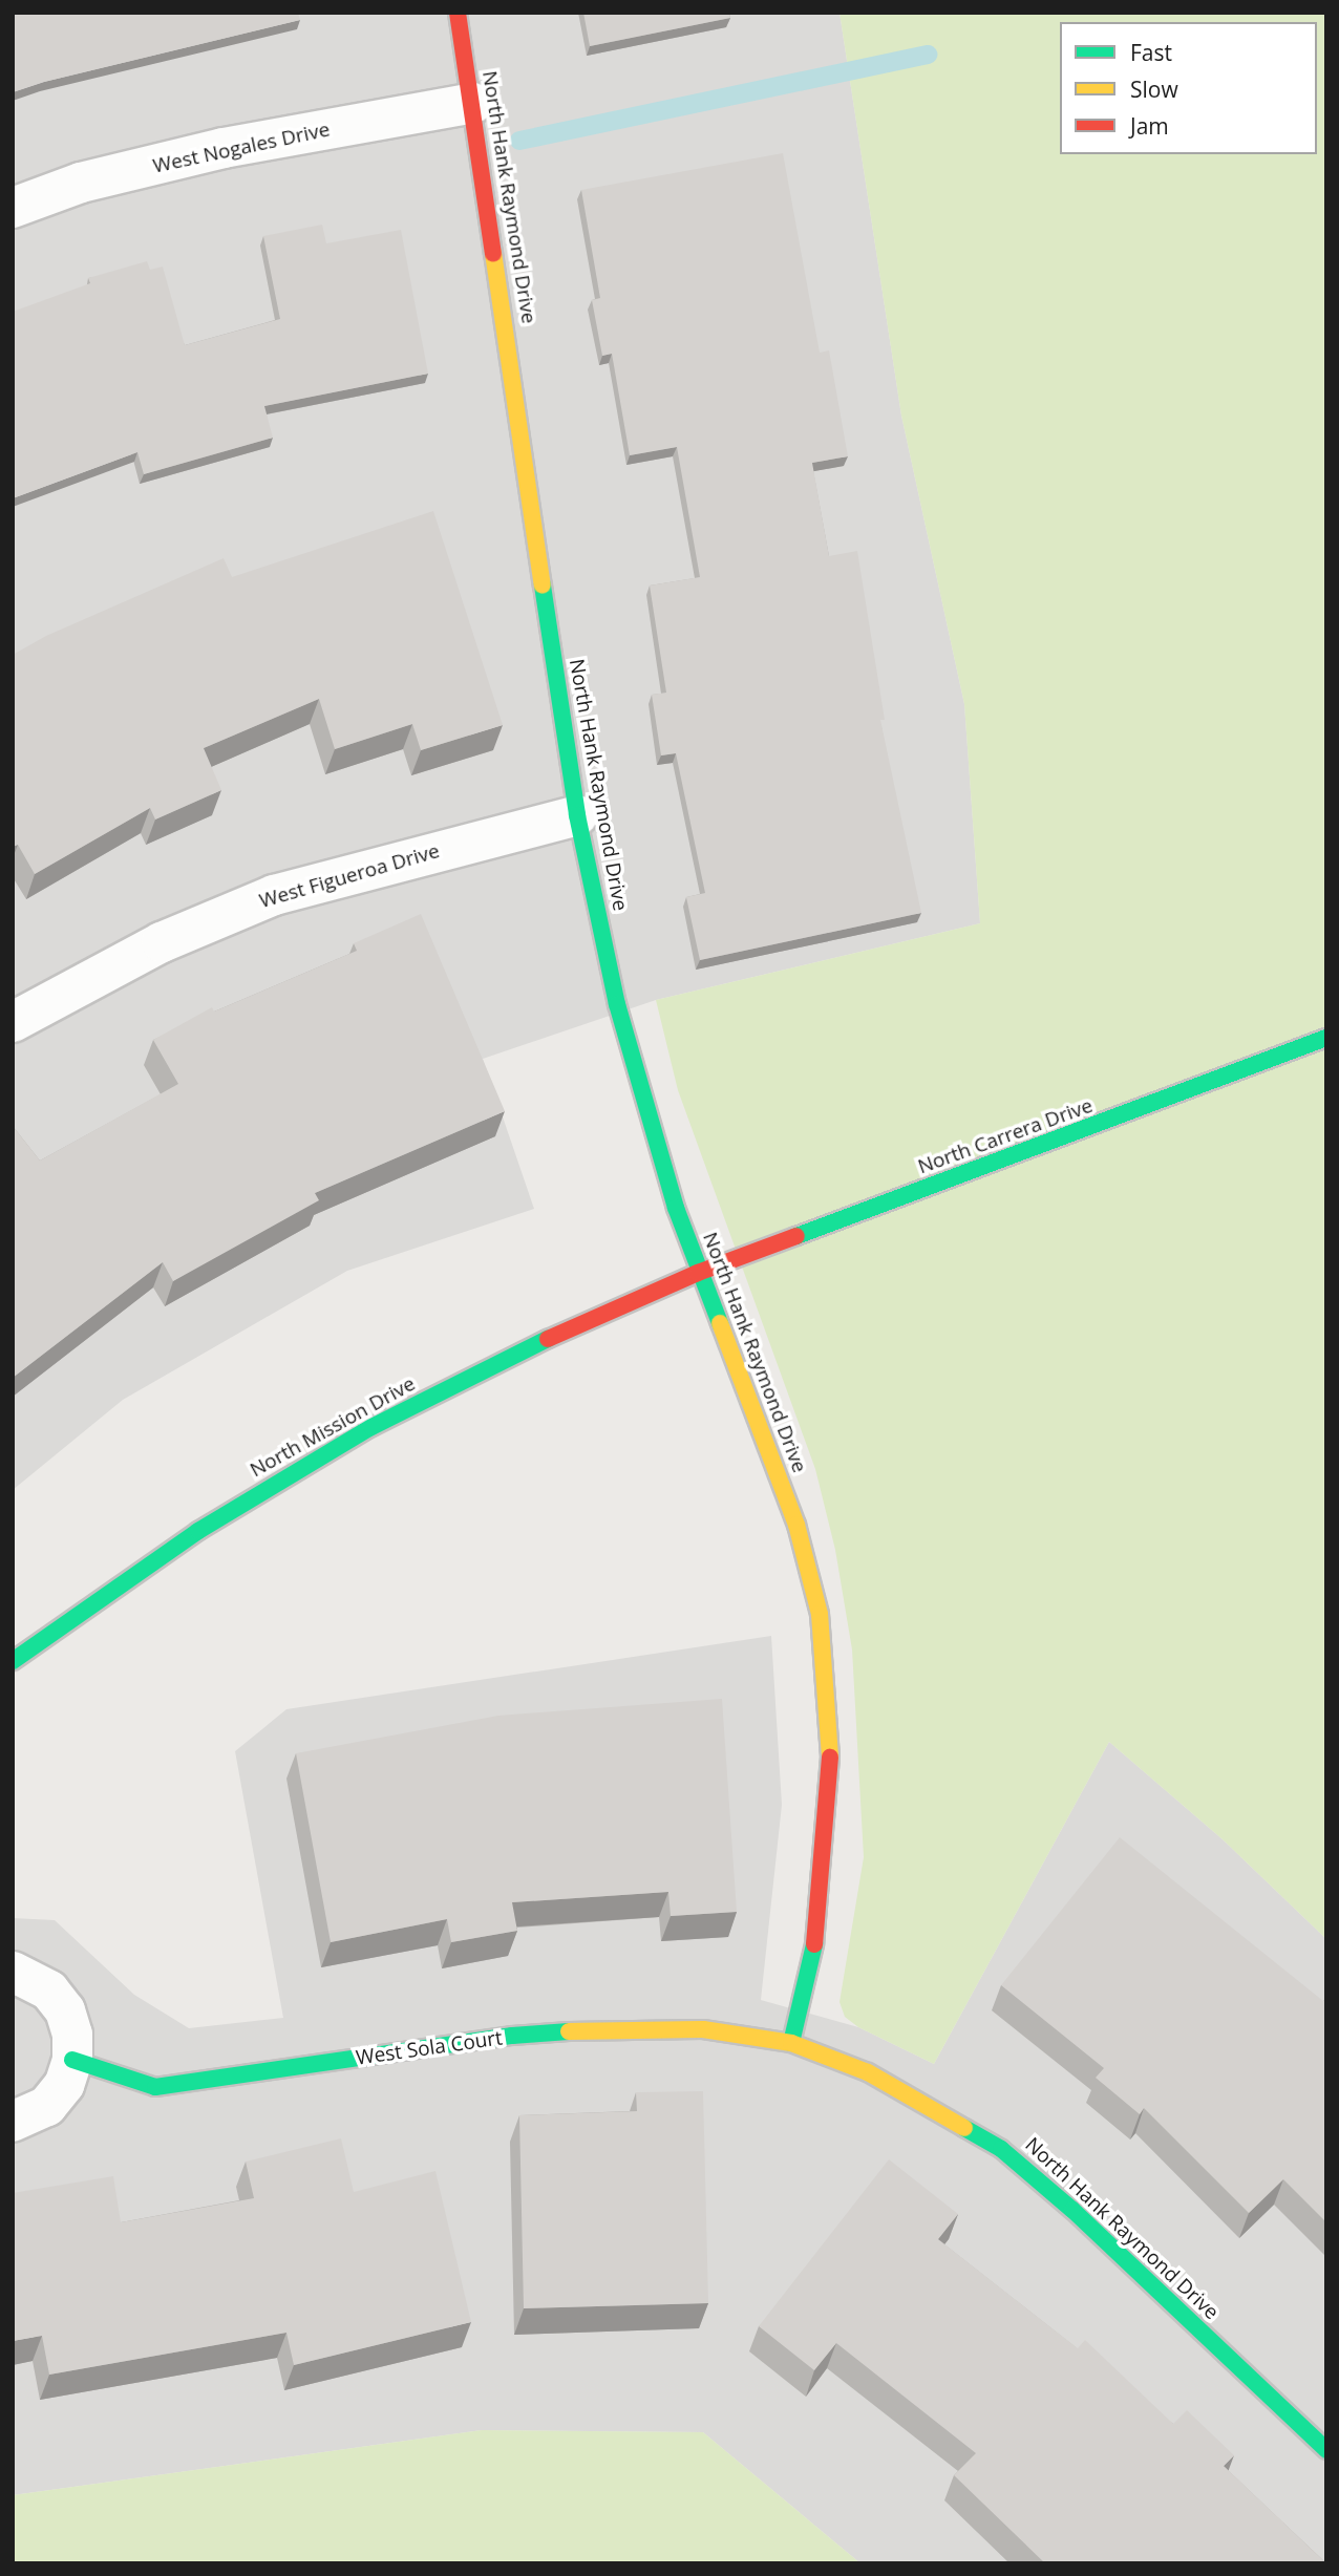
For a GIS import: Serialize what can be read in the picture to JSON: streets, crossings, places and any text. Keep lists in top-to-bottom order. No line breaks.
{"streets":{"street":["West Nogales Drive","North Hank Raymond Drive","West Figueroa Drive","North Carrera Drive","North Mission Drive","West Sola Court"]},"crossings":[["West Nogales Drive","North Hank Raymond Drive"],["North Hank Raymond Drive","West Figueroa Drive"],["North Hank Raymond Drive","North Carrera Drive"],["North Hank Raymond Drive","North Mission Drive"],["North Hank Raymond Drive","West Sola Court"],["North Carrera Drive","North Mission Drive"]],"legend":["Fast","Slow","Jam"]}
